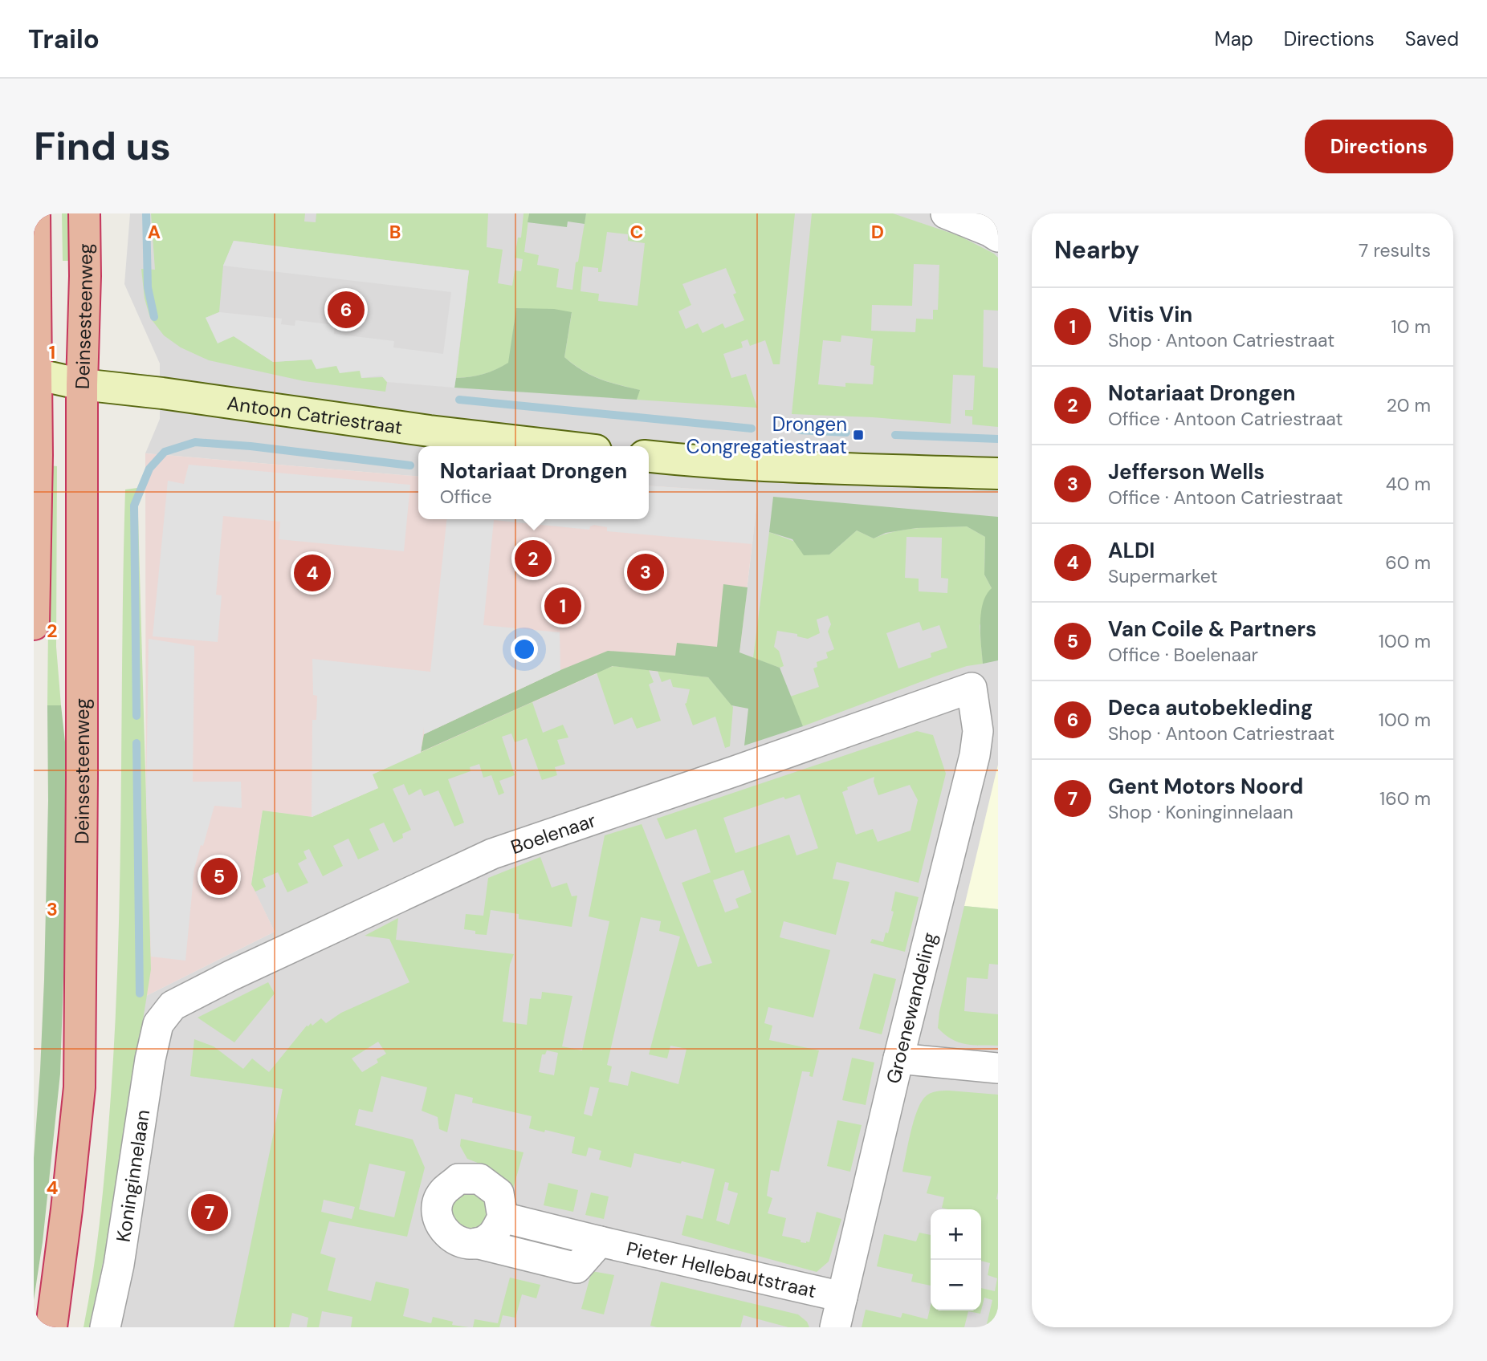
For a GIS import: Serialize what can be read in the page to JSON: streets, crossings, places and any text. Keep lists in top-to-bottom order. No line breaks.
{"streets":{"highway":["Deinsesteenweg"],"main road":["Antoon Catriestraat"],"street":["Boelenaar","Groenewandeling","Koninginnelaan","Pieter Hellebautstraat"]},"crossings":[["Deinsesteenweg","Antoon Catriestraat"],["Boelenaar","Groenewandeling"],["Boelenaar","Koninginnelaan"],["Groenewandeling","Pieter Hellebautstraat"]],"places":{"transit":["Drongen Congregatiestraat"]},"page":{"header":"Trailo","nav":["Map","Directions","Saved"],"buttons":"Directions","title":"Find us","heading":["Nearby","7 results"],"list":[{"mark":"1","name":"Vitis Vin","note":"Shop · Antoon Catriestraat","value":"10 m"},{"mark":"2","name":"Notariaat Drongen","note":"Office · Antoon Catriestraat","value":"20 m"},{"mark":"3","name":"Jefferson Wells","note":"Office · Antoon Catriestraat","value":"40 m"},{"mark":"4","name":"ALDI","note":"Supermarket","value":"60 m"},{"mark":"5","name":"Van Coile & Partners","note":"Office · Boelenaar","value":"100 m"},{"mark":"6","name":"Deca autobekleding","note":"Shop · Antoon Catriestraat","value":"100 m"},{"mark":"7","name":"Gent Motors Noord","note":"Shop · Koninginnelaan","value":"160 m"}],"pins":["6","2","3","4","1","5","7"],"popup":["Notariaat Drongen","Office"],"map_buttons":["+","−"]},"grid":{"columns":["A","B","C","D"],"rows":["1","2","3","4"]}}
